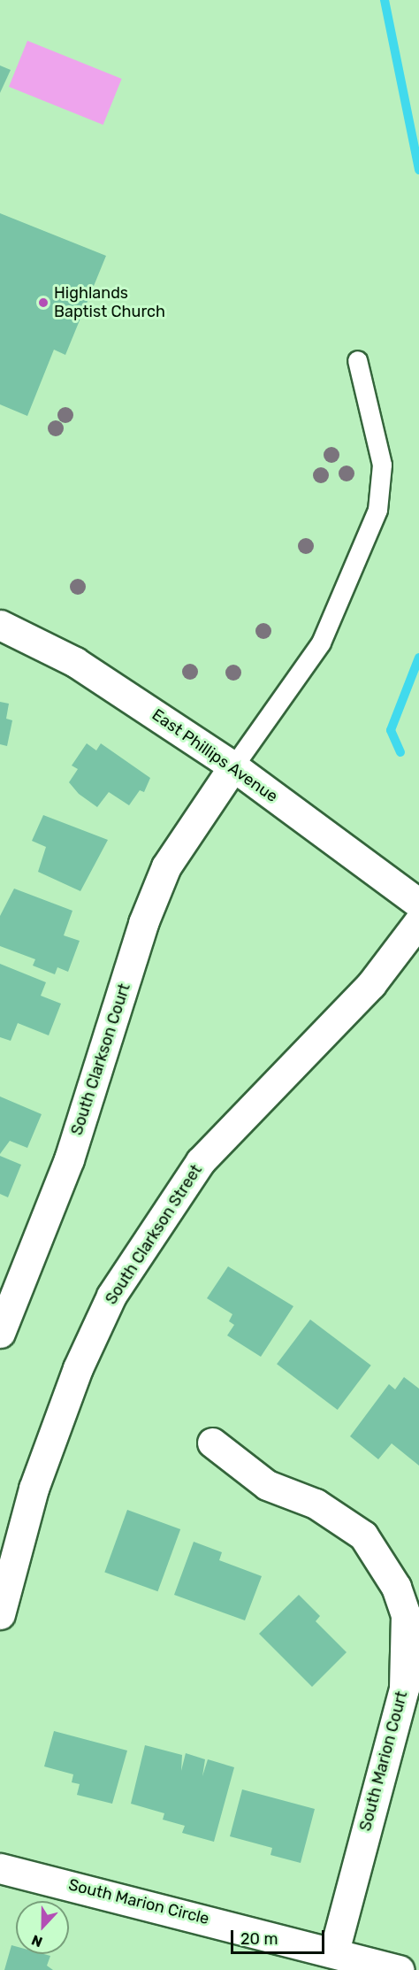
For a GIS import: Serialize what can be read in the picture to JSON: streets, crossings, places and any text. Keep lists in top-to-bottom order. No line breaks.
{"streets":{"street":["East Phillips Avenue","South Clarkson Court","South Clarkson Street","South Marion Court","South Marion Circle"]},"crossings":[["East Phillips Avenue","South Clarkson Court"],["South Marion Court","South Marion Circle"]],"places":["Highlands Baptist Church"],"scale_bar":"20 m","north":"bottom"}
